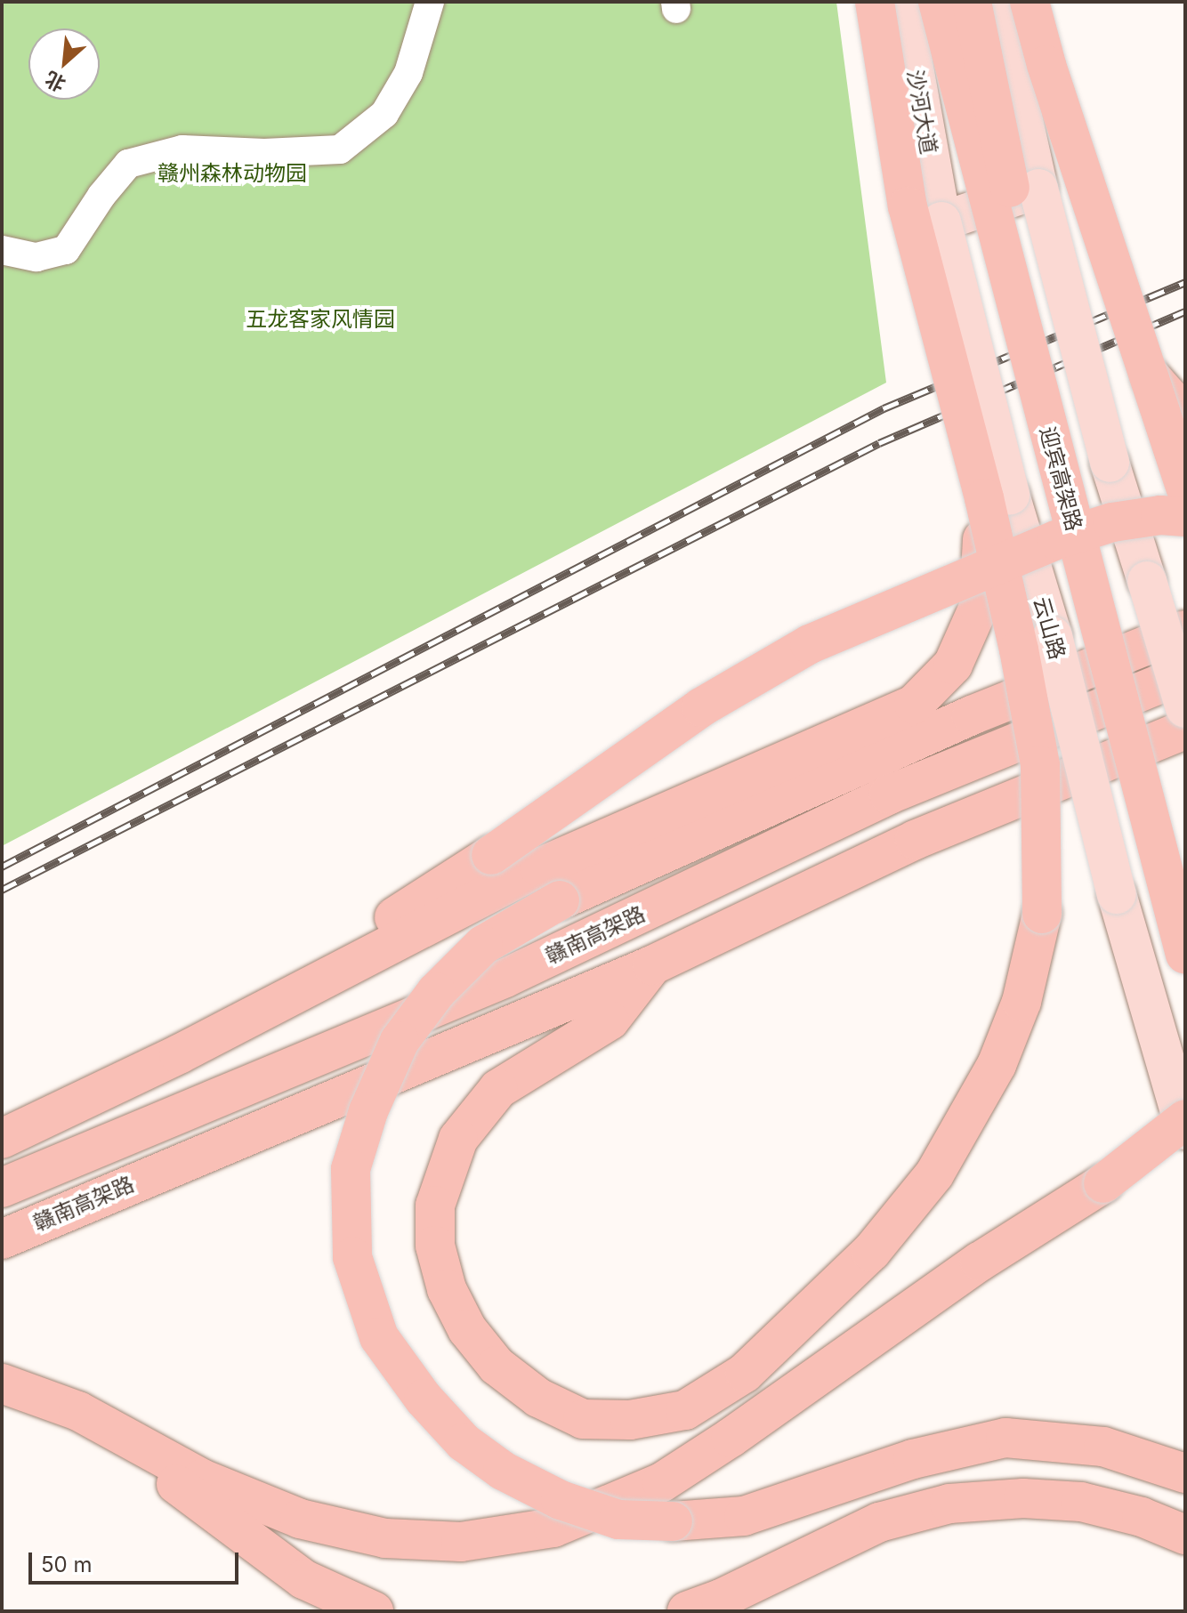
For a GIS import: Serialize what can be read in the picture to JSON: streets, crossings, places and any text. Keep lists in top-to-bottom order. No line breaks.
{"streets":{"highway":["迎宾高架路","赣南高架路"],"main road":["沙河大道","云山路"]},"crossings":[["沙河大道","云山路"]],"parks":["赣州森林动物园","五龙客家风情园"],"scale_bar":"50 m","north":"bottom left"}
